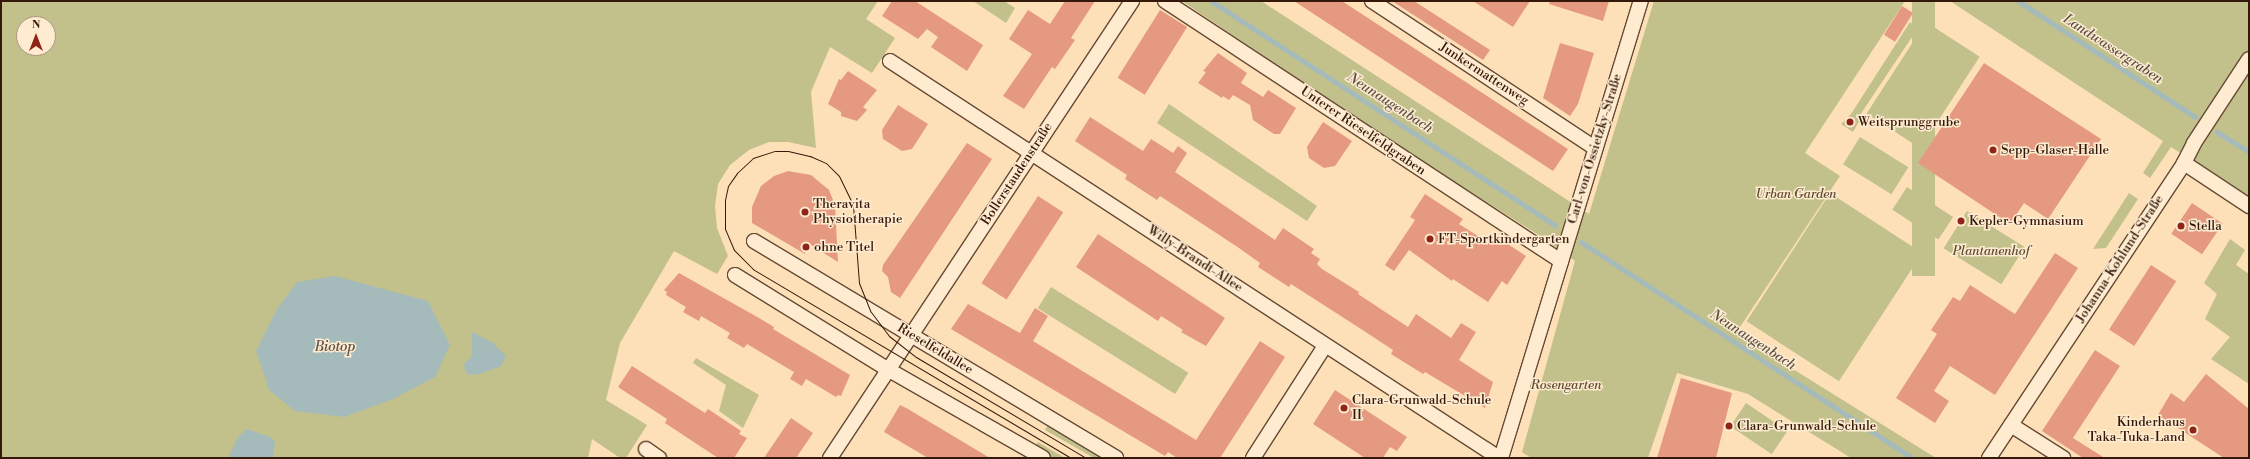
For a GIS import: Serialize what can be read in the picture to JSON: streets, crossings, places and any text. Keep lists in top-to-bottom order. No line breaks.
{"streets":{"street":["Junkermattenweg","Unterer Rieselfeldgraben","Carl-von-Ossietzky-Straße","Bollerstaudenstraße","Willy-Brandt-Allee","Johanna-Kohlund-Straße","Rieselfeldallee"]},"crossings":[["Junkermattenweg","Carl-von-Ossietzky-Straße"],["Unterer Rieselfeldgraben","Carl-von-Ossietzky-Straße"],["Carl-von-Ossietzky-Straße","Willy-Brandt-Allee"],["Bollerstaudenstraße","Willy-Brandt-Allee"],["Bollerstaudenstraße","Rieselfeldallee"]],"water":["Landwassergraben","Neunaugenbach","Biotop"],"parks":["Urban Garden","Plantanenhof","Rosengarten"],"places":["Weitsprunggrube","Sepp-Glaser-Halle","Theravita Physiotherapie","Kepler-Gymnasium","Stella","FT-Sportkindergarten","ohne Titel","Clara-Grunwald-Schule II","Clara-Grunwald-Schule","Kinderhaus Taka-Tuka-Land"],"north":"top"}
